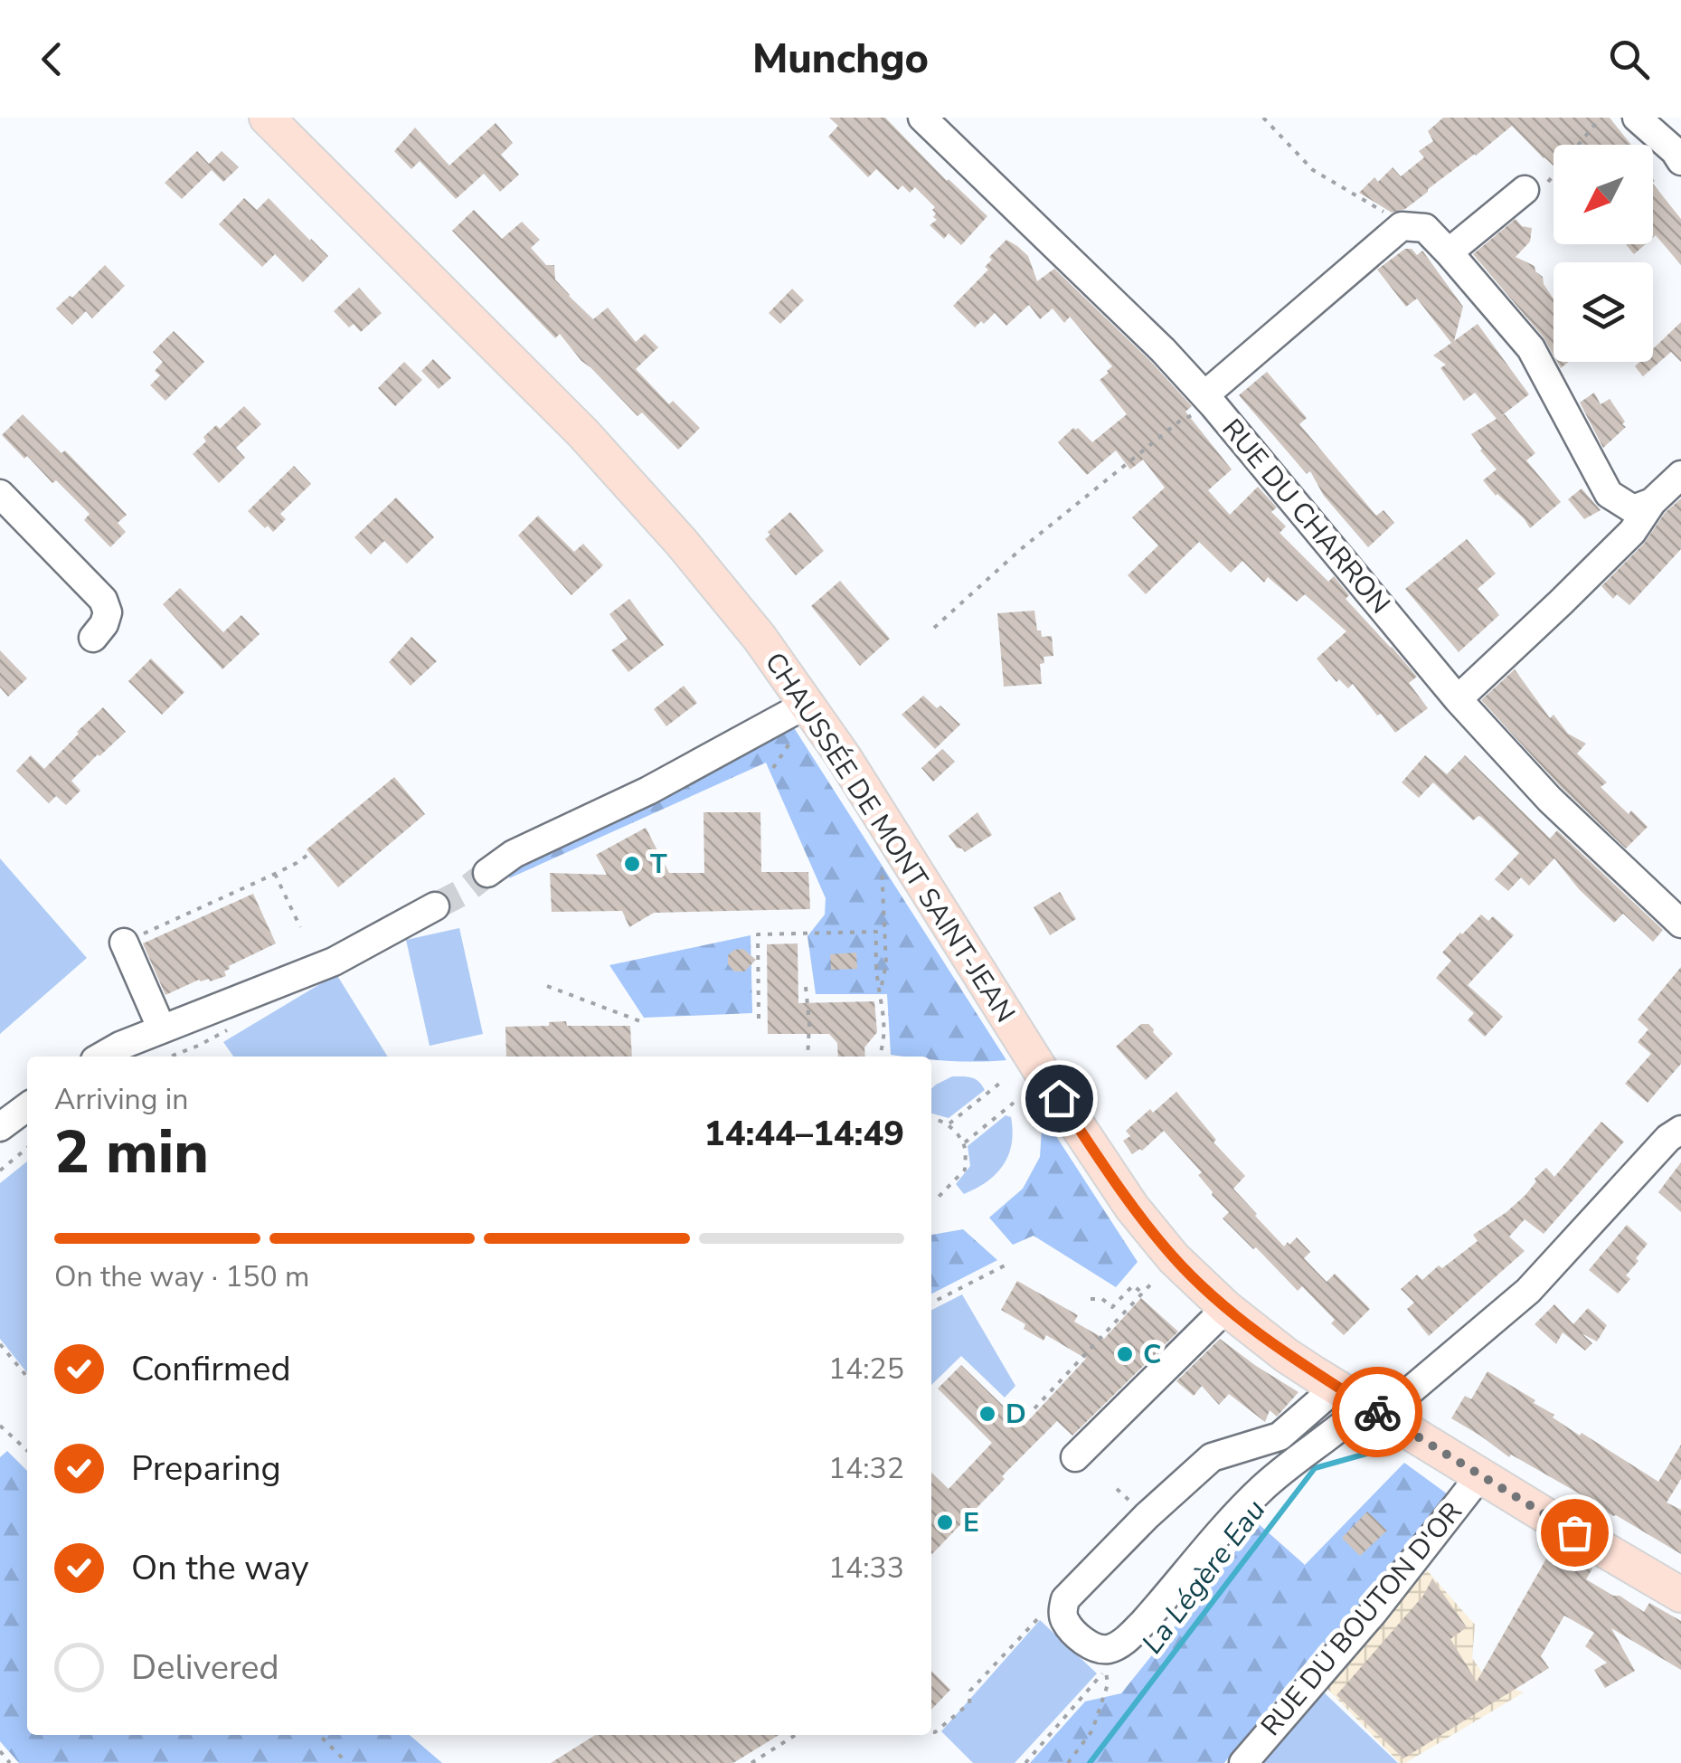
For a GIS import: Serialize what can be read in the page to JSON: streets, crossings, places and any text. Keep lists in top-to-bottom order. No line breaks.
{"streets":{"main road":["CHAUSSÉE DE MONT SAINT-JEAN"],"street":["RUE DU CHARRON","RUE DU BOUTON D'OR"]},"crossings":[["CHAUSSÉE DE MONT SAINT-JEAN","RUE DU BOUTON D'OR"]],"water":["La Légère Eau"],"places":["T","C","D","E"],"north":"bottom left","page":{"header":"Munchgo","heading":["2 min","Arriving in","14:44–14:49"],"bar":"On the way · 150 m","list":[["Confirmed","14:25"],["Preparing","14:32"],["On the way","14:33"],"Delivered"]}}
